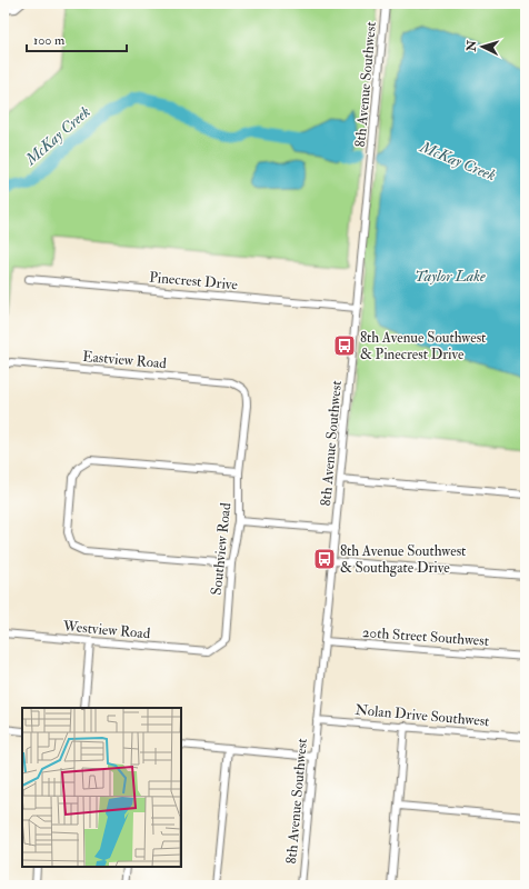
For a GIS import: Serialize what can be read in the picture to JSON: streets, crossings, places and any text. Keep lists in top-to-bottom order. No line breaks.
{"streets":{"street":["8th Avenue Southwest","Pinecrest Drive","Eastview Road","Southview Road","Westview Road","20th Street Southwest","Nolan Drive Southwest"]},"crossings":[["8th Avenue Southwest","Pinecrest Drive"],["8th Avenue Southwest","20th Street Southwest"],["8th Avenue Southwest","Nolan Drive Southwest"],["Eastview Road","Southview Road"],["Southview Road","Westview Road"]],"water":["McKay Creek","Taylor Lake"],"places":{"bus stop":["8th Avenue Southwest & Pinecrest Drive","8th Avenue Southwest & Southgate Drive"]},"scale_bar":"100 m","north":"left"}
